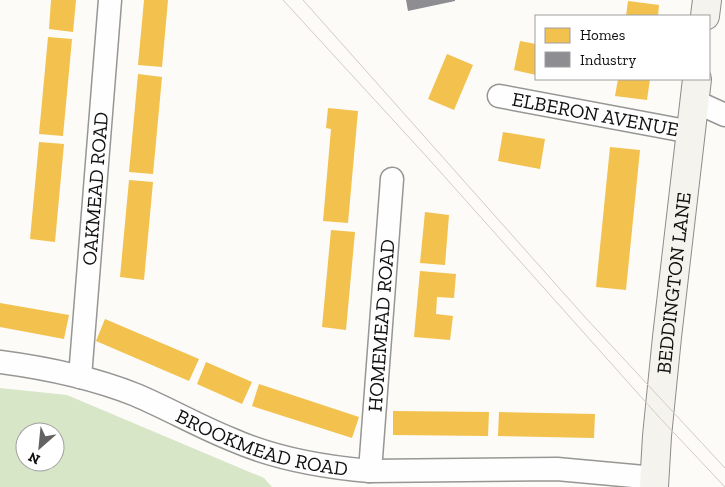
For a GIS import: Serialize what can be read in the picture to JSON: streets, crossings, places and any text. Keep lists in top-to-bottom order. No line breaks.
{"streets":{"main road":["BEDDINGTON LANE"],"street":["ELBERON AVENUE","OAKMEAD ROAD","HOMEMEAD ROAD","BROOKMEAD ROAD"]},"crossings":[["ELBERON AVENUE","BEDDINGTON LANE"],["OAKMEAD ROAD","BROOKMEAD ROAD"],["BEDDINGTON LANE","BROOKMEAD ROAD"],["HOMEMEAD ROAD","BROOKMEAD ROAD"]],"legend":["Homes","Industry"],"north":"bottom left"}
